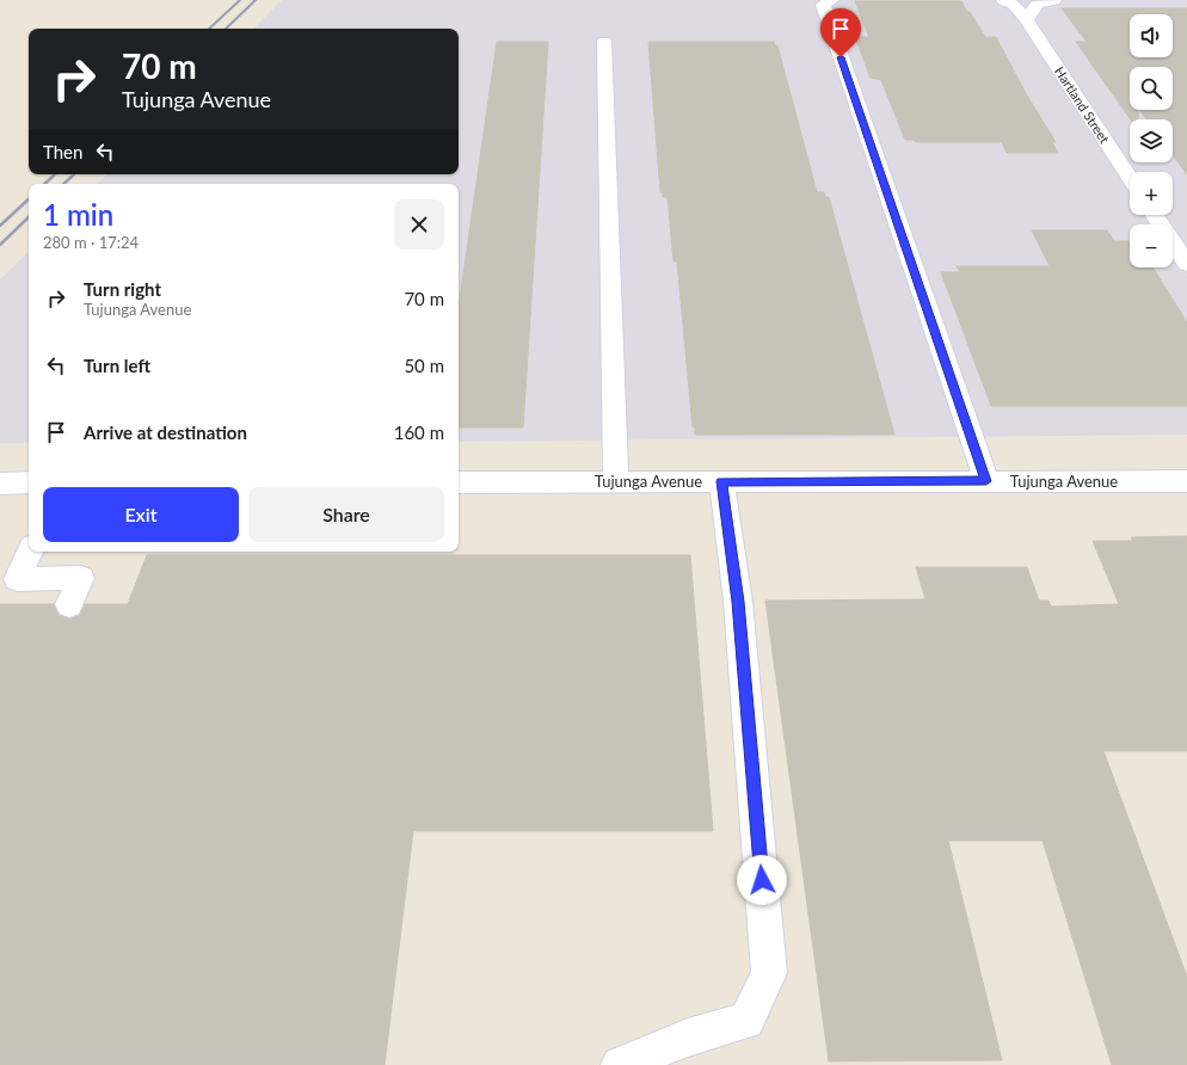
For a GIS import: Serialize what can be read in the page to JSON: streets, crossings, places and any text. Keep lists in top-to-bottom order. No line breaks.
{"streets":{"street":["Hartland Street","Tujunga Avenue"]},"page":{"map_buttons":["+","−"],"turn":["70 m","Tujunga Avenue"],"then":"Then","heading":["1 min","280 m · 17:24"],"list":[{"name":"Turn right","note":"Tujunga Avenue","value":"70 m"},{"name":"Turn left","value":"50 m"},{"name":"Arrive at destination","value":"160 m"}],"buttons":["Exit","Share"]}}
